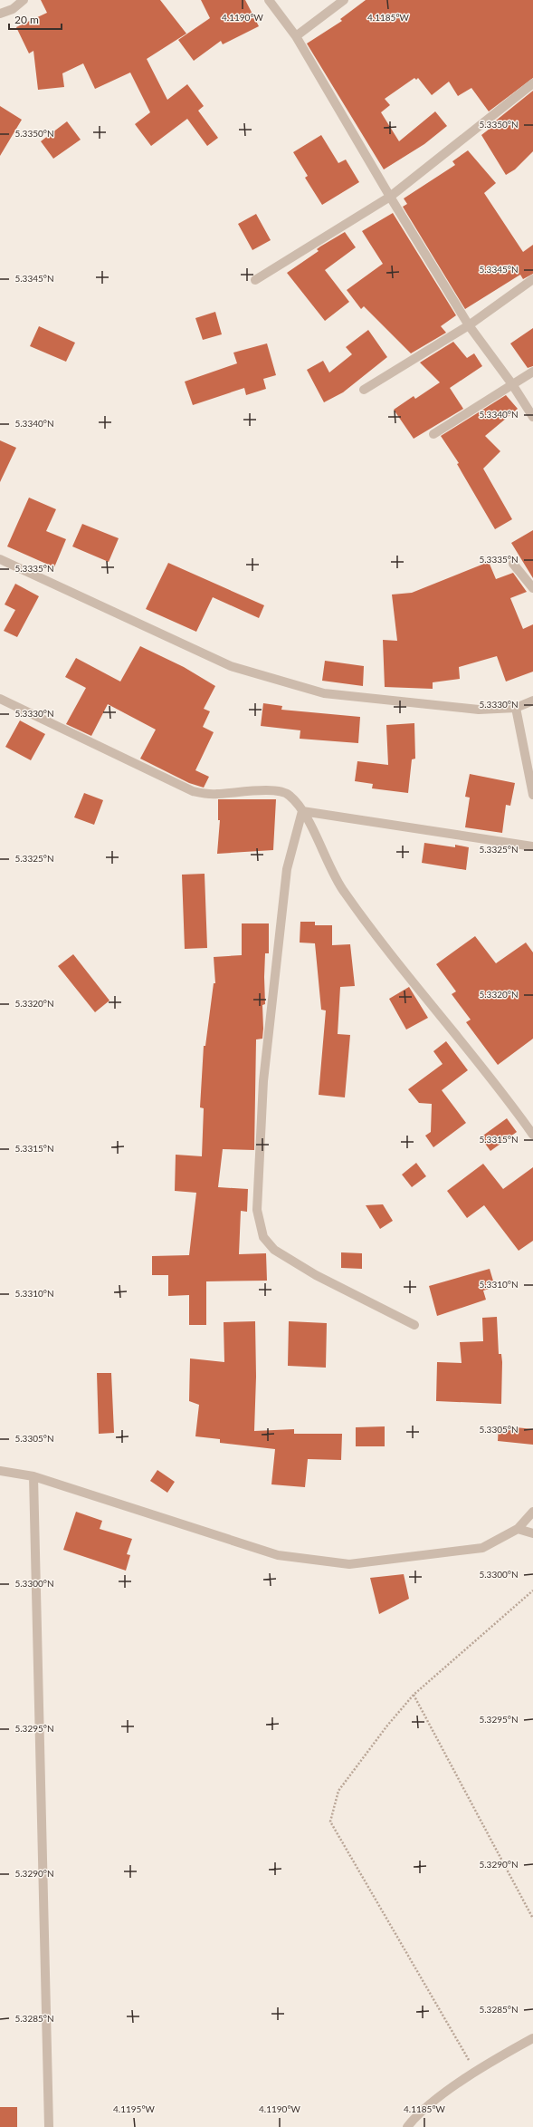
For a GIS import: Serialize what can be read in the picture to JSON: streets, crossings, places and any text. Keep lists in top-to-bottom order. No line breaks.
{"scale_bar":"20 m","coordinates":["4.1190°W","4.1185°W","5.3350°N","5.3345°N","5.3340°N","5.3335°N","5.3330°N","5.3325°N","5.3320°N","5.3315°N","5.3310°N","5.3305°N","5.3300°N","5.3295°N","5.3290°N","5.3285°N","4.1195°W"]}
